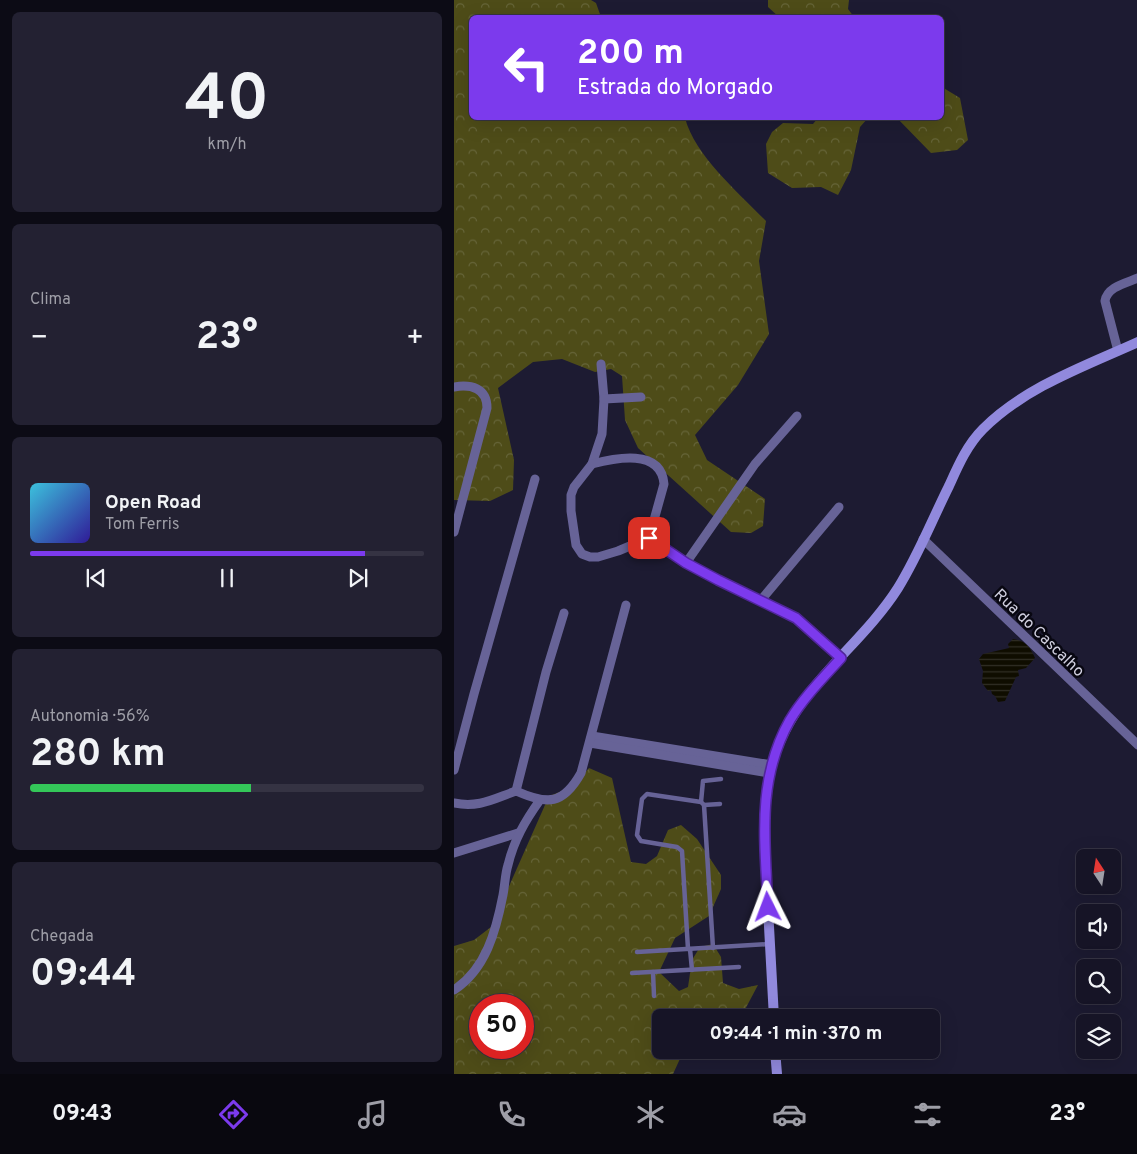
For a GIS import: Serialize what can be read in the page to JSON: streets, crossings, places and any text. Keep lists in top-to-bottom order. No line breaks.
{"streets":{"street":["Rua do Cascalho"]},"north":"top","page":{"tile":[["40","km/h"],"Clima",["Autonomia · 56%","280 km"],["Chegada","09:44"]],"turn":["200 m","Estrada do Morgado"],"heat":["−","23°","+"],"song":["Open Road","Tom Ferris"],"limit":"50","trip":"09:44 · 1 min · 370 m","tabs":["09:43","23°"]}}
